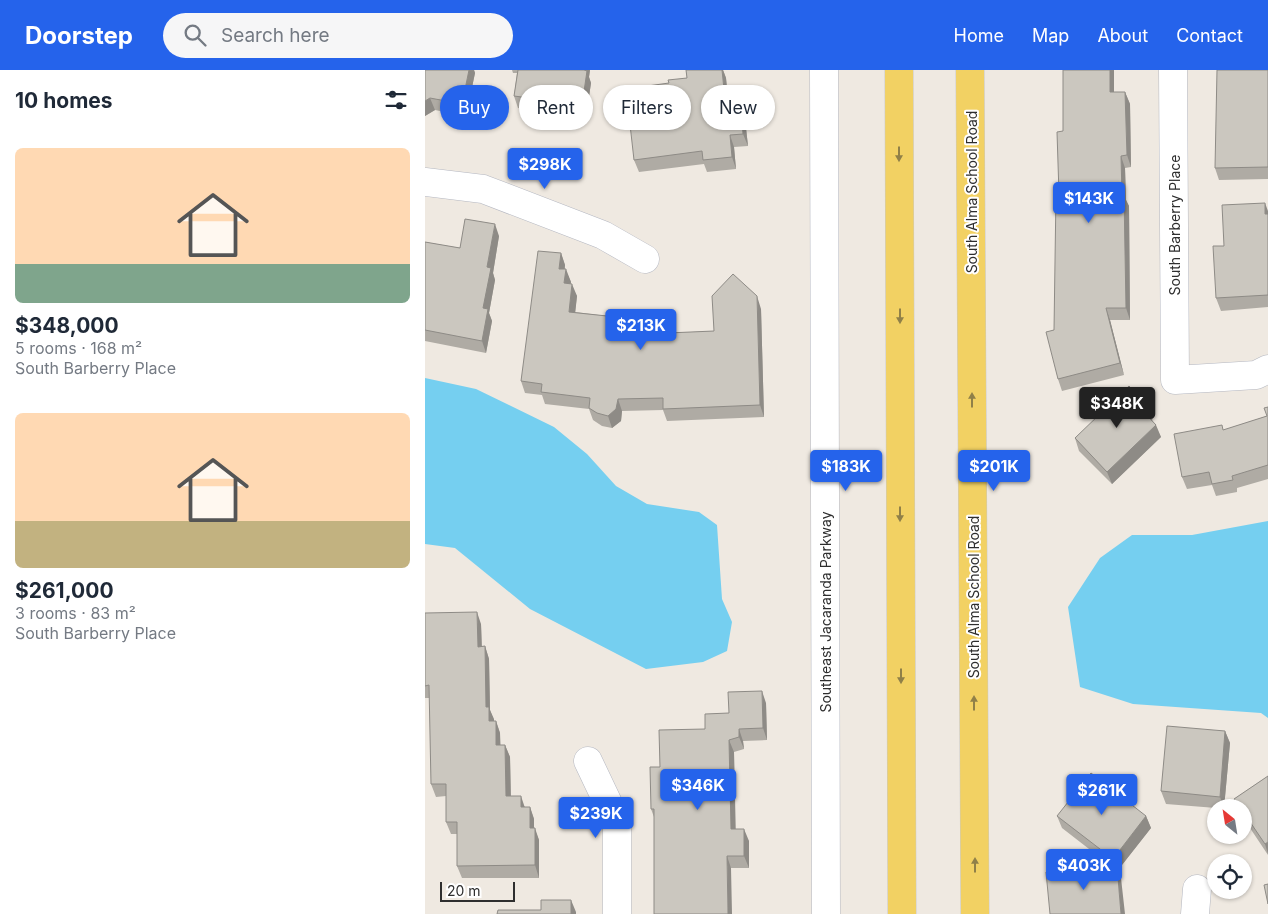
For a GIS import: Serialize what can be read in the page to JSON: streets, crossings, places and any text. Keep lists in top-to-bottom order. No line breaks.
{"streets":{"main road":["South Alma School Road"],"street":["South Barberry Place","Southeast Jacaranda Parkway"]},"scale_bar":"20 m","north":"top left","page":{"header":"Doorstep","search":"Search here","nav":["Home","Map","About","Contact"],"heading":"10 homes","chip":["Buy","Rent","Filters","New"],"list":[{"name":"$348,000","note":"5 rooms · 168 m² · South Barberry Place"},{"name":"$261,000","note":"3 rooms · 83 m² · South Barberry Place"}],"price":["$298K","$143K","$213K","$348K","$183K","$201K","$346K","$261K","$239K","$403K"],"scale":"20 m"}}
